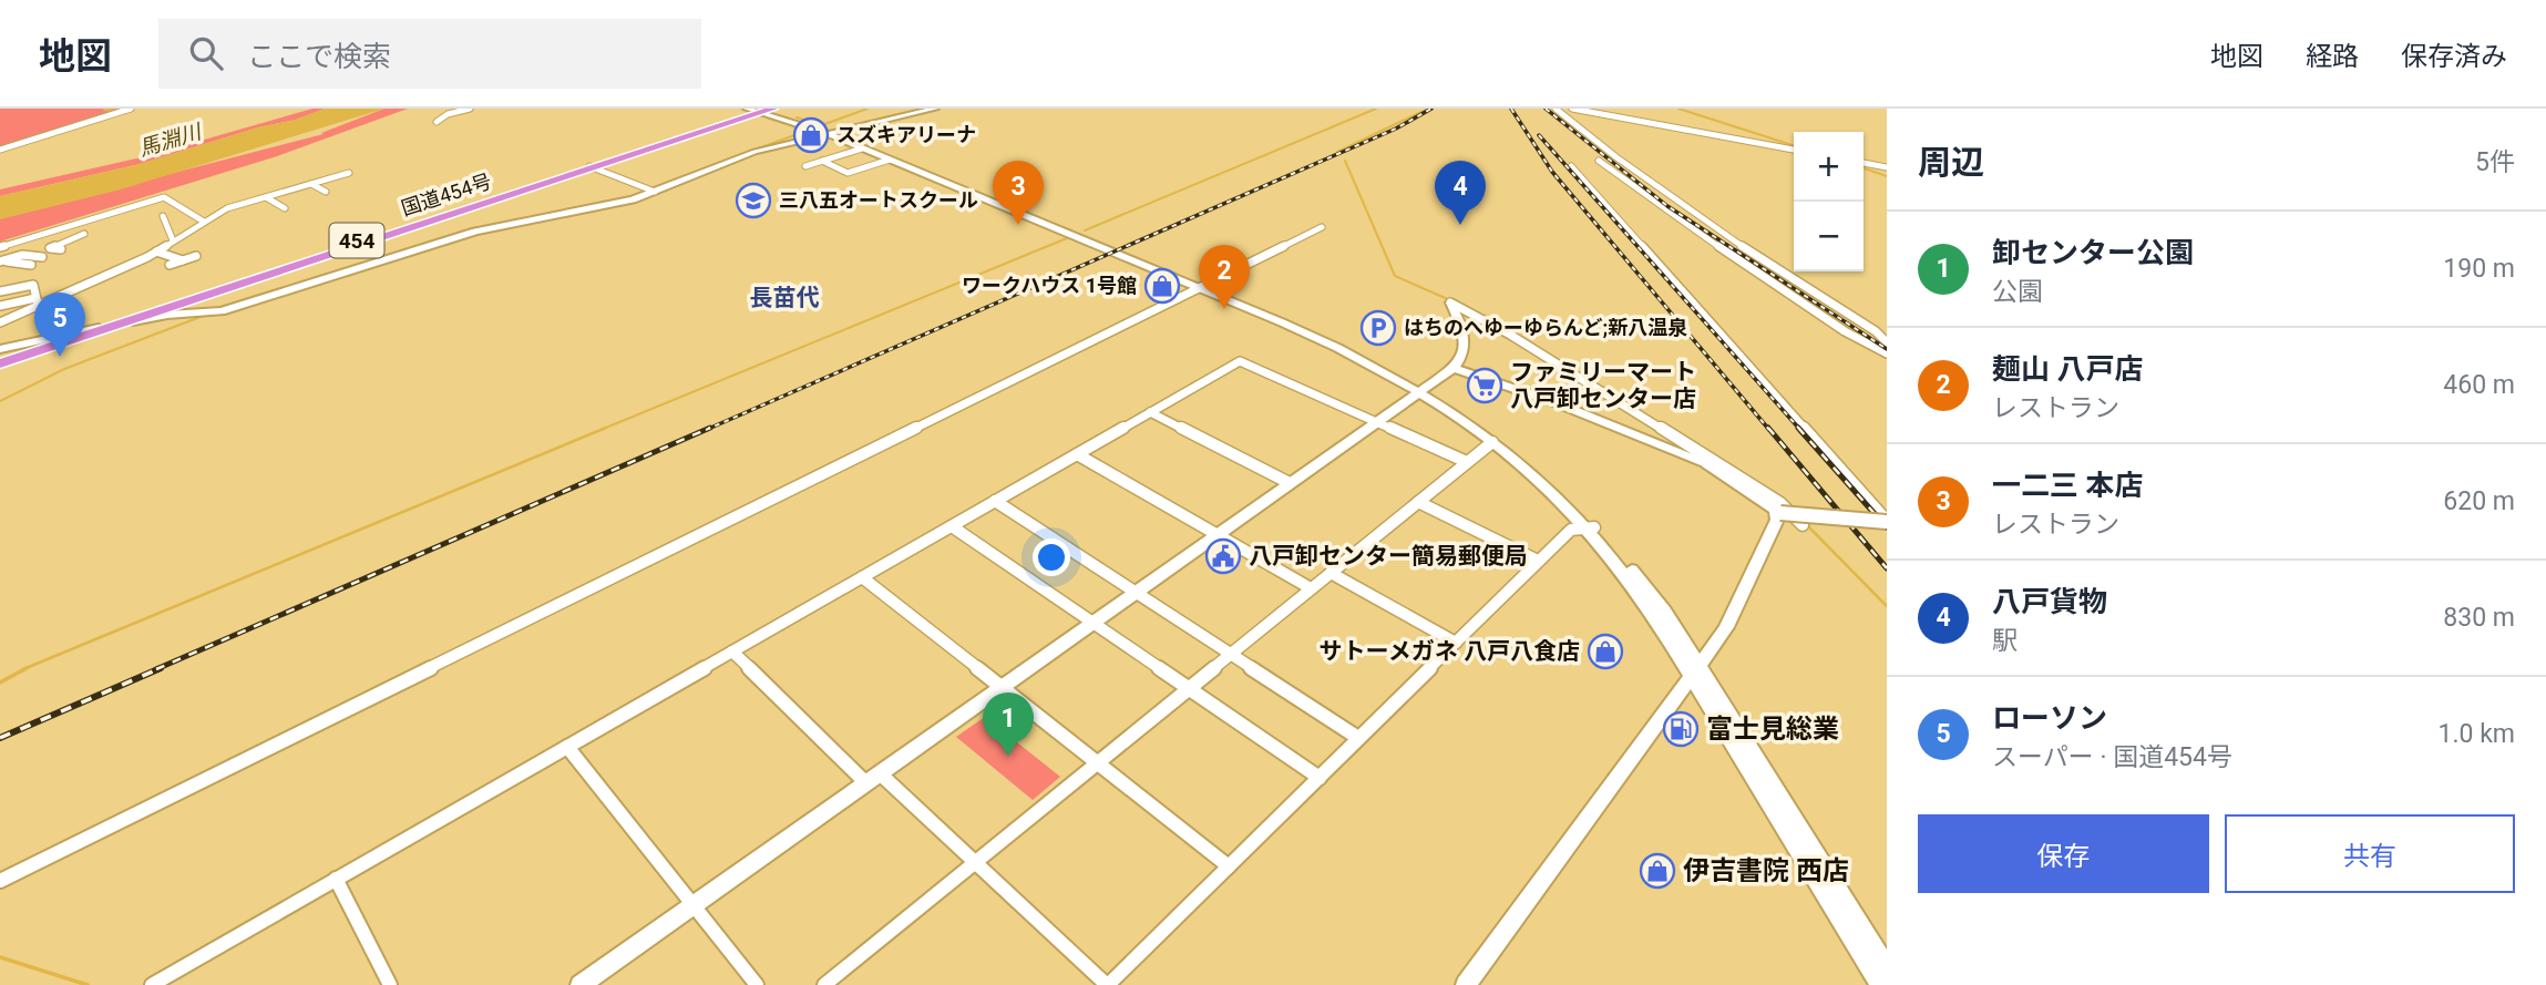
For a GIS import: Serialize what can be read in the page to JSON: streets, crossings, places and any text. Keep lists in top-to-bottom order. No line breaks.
{"streets":{"highway":["国道454号","454"]},"districts":["長苗代"],"water":["馬淵川"],"places":{"shop":["スズキアリーナ","ワークハウス 1号館","サトーメガネ 八戸八食店","伊吉書院 西店"],"school or university":["三八五オートスクール"],"parking":["はちのへゆーゆらんど;新八温泉"],"supermarket":["ファミリーマート 八戸卸センター店"],"public building":["八戸卸センター簡易郵便局"],"fuel station":["富士見総業"]},"page":{"header":"地図","search":"ここで検索","nav":["地図","経路","保存済み"],"heading":["周辺","5件"],"map_buttons":["+","−"],"pins":["3","4","2","5","1"],"list":[{"mark":"1","name":"卸センター公園","note":"公園","value":"190 m"},{"mark":"2","name":"麺山 八戸店","note":"レストラン","value":"460 m"},{"mark":"3","name":"一二三 本店","note":"レストラン","value":"620 m"},{"mark":"4","name":"八戸貨物","note":"駅","value":"830 m"},{"mark":"5","name":"ローソン","note":"スーパー · 国道454号","value":"1.0 km"}],"buttons":["保存","共有"]}}
